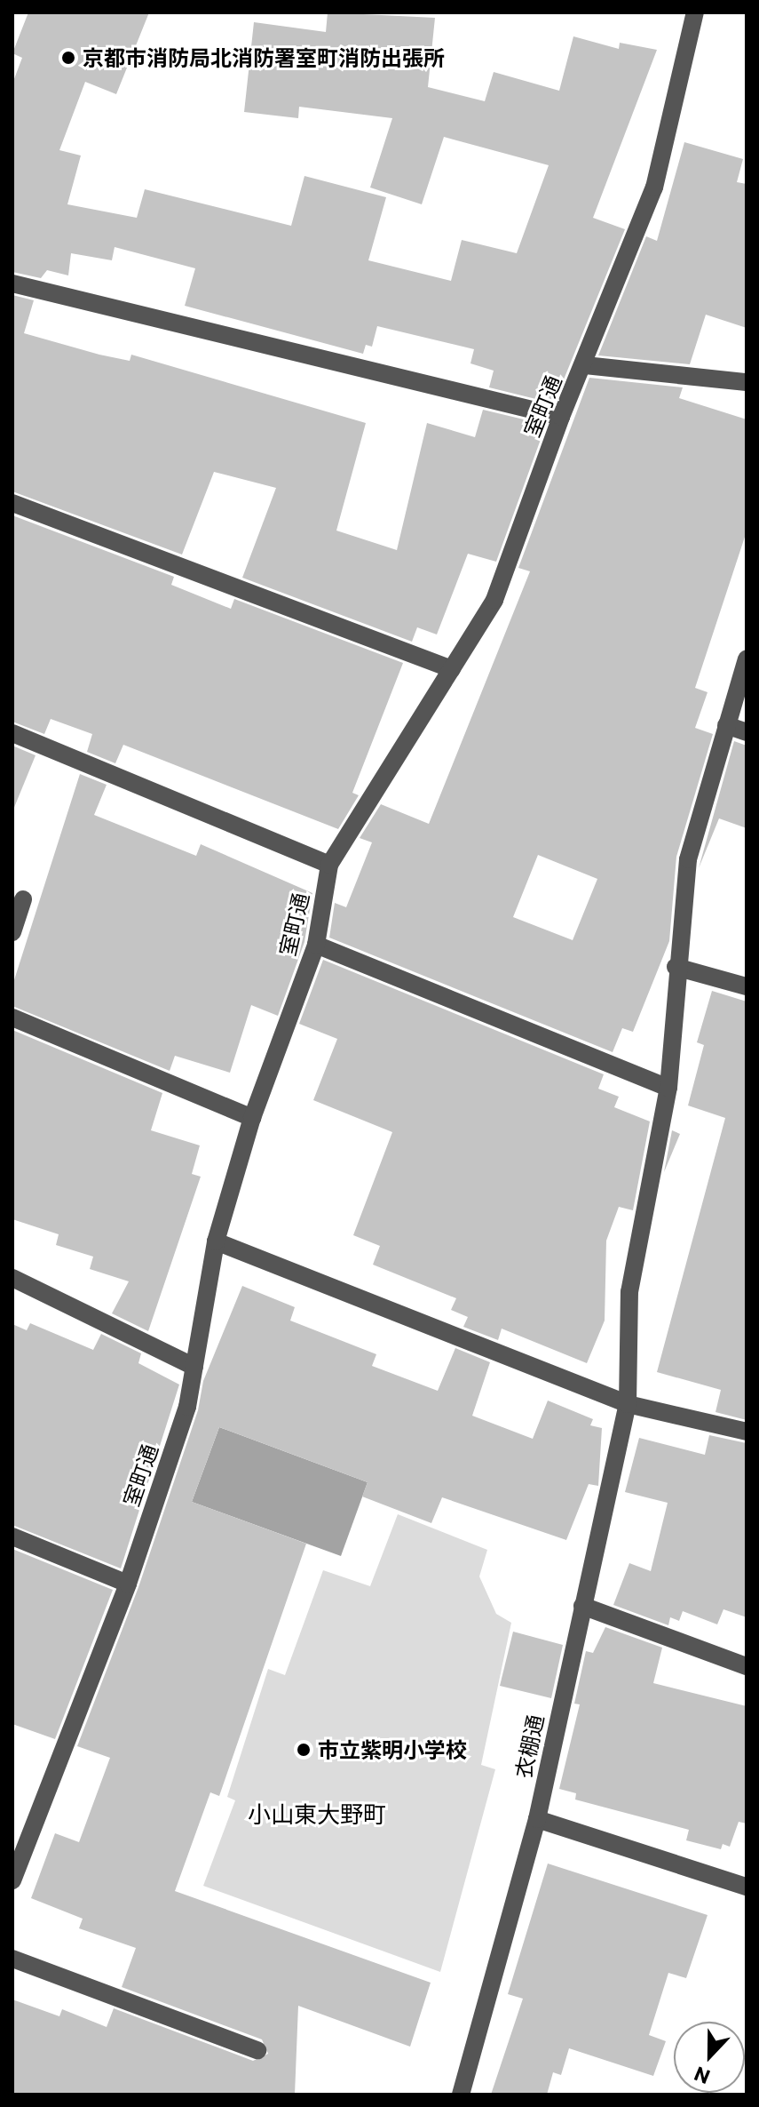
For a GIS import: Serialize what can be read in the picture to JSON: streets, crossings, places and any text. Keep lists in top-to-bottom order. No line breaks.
{"streets":{"street":["室町通","衣棚通"]},"districts":["小山東大野町"],"places":["京都市消防局北消防署室町消防出張所","市立紫明小学校"],"north":"bottom"}
